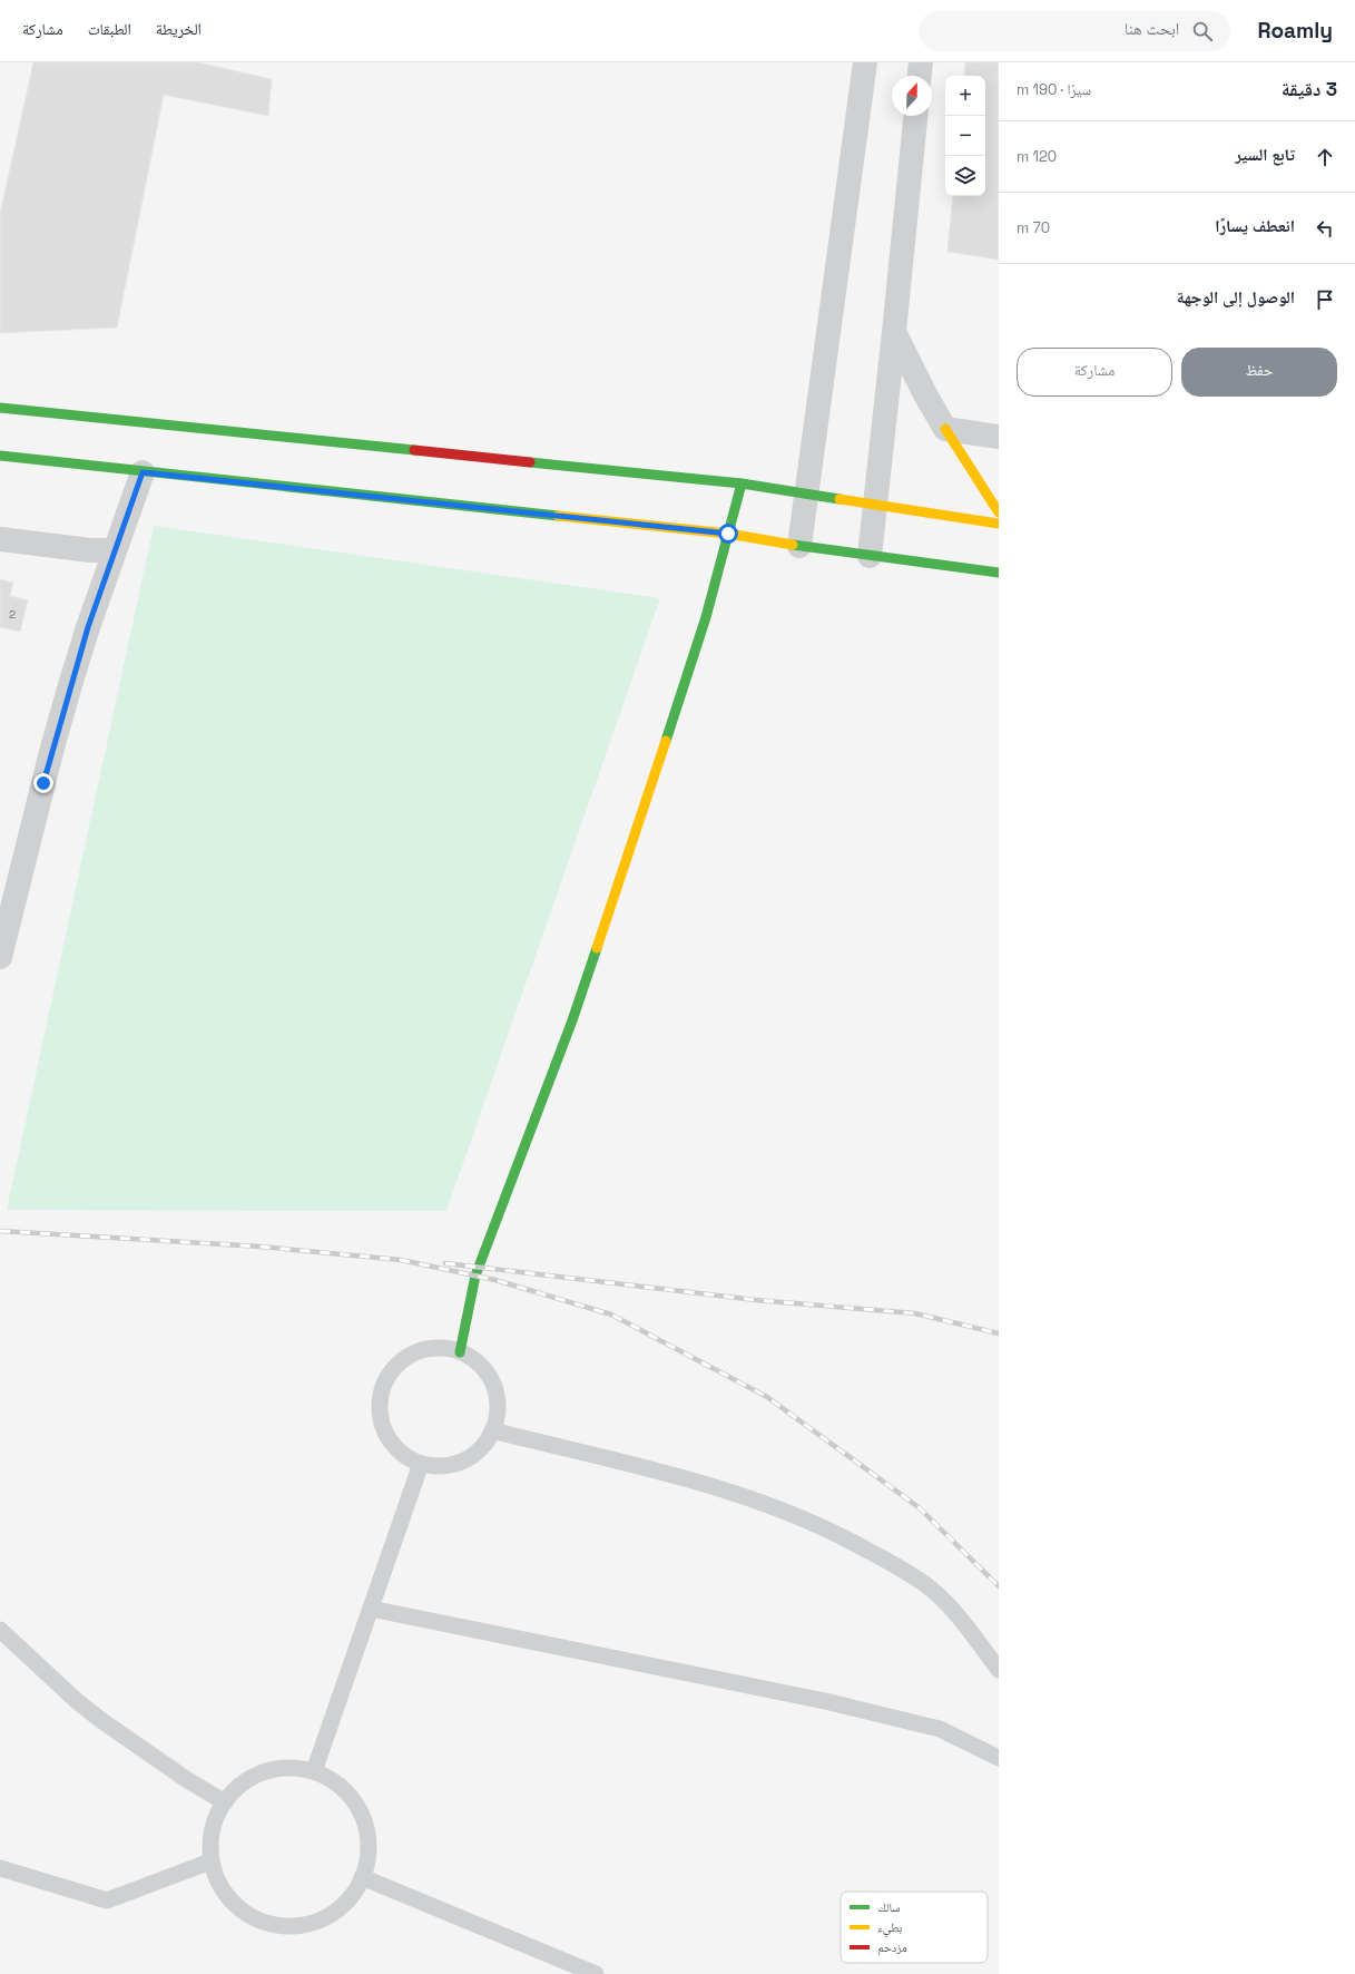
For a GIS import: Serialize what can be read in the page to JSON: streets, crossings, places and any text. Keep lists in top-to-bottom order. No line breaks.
{"house_numbers":["2"],"legend":["سالك","بطيء","مزدحم"],"north":"top","page":{"header":"Roamly","search":"ابحث هنا","nav":["الخريطة","الطبقات","مشاركة"],"heading":["3 دقيقة","سيرًا · 190 m"],"map_buttons":["+","−"],"list":[["تابع السير","120 m"],["انعطف يسارًا","70 m"],"الوصول إلى الوجهة"],"buttons":["حفظ","مشاركة"]}}
